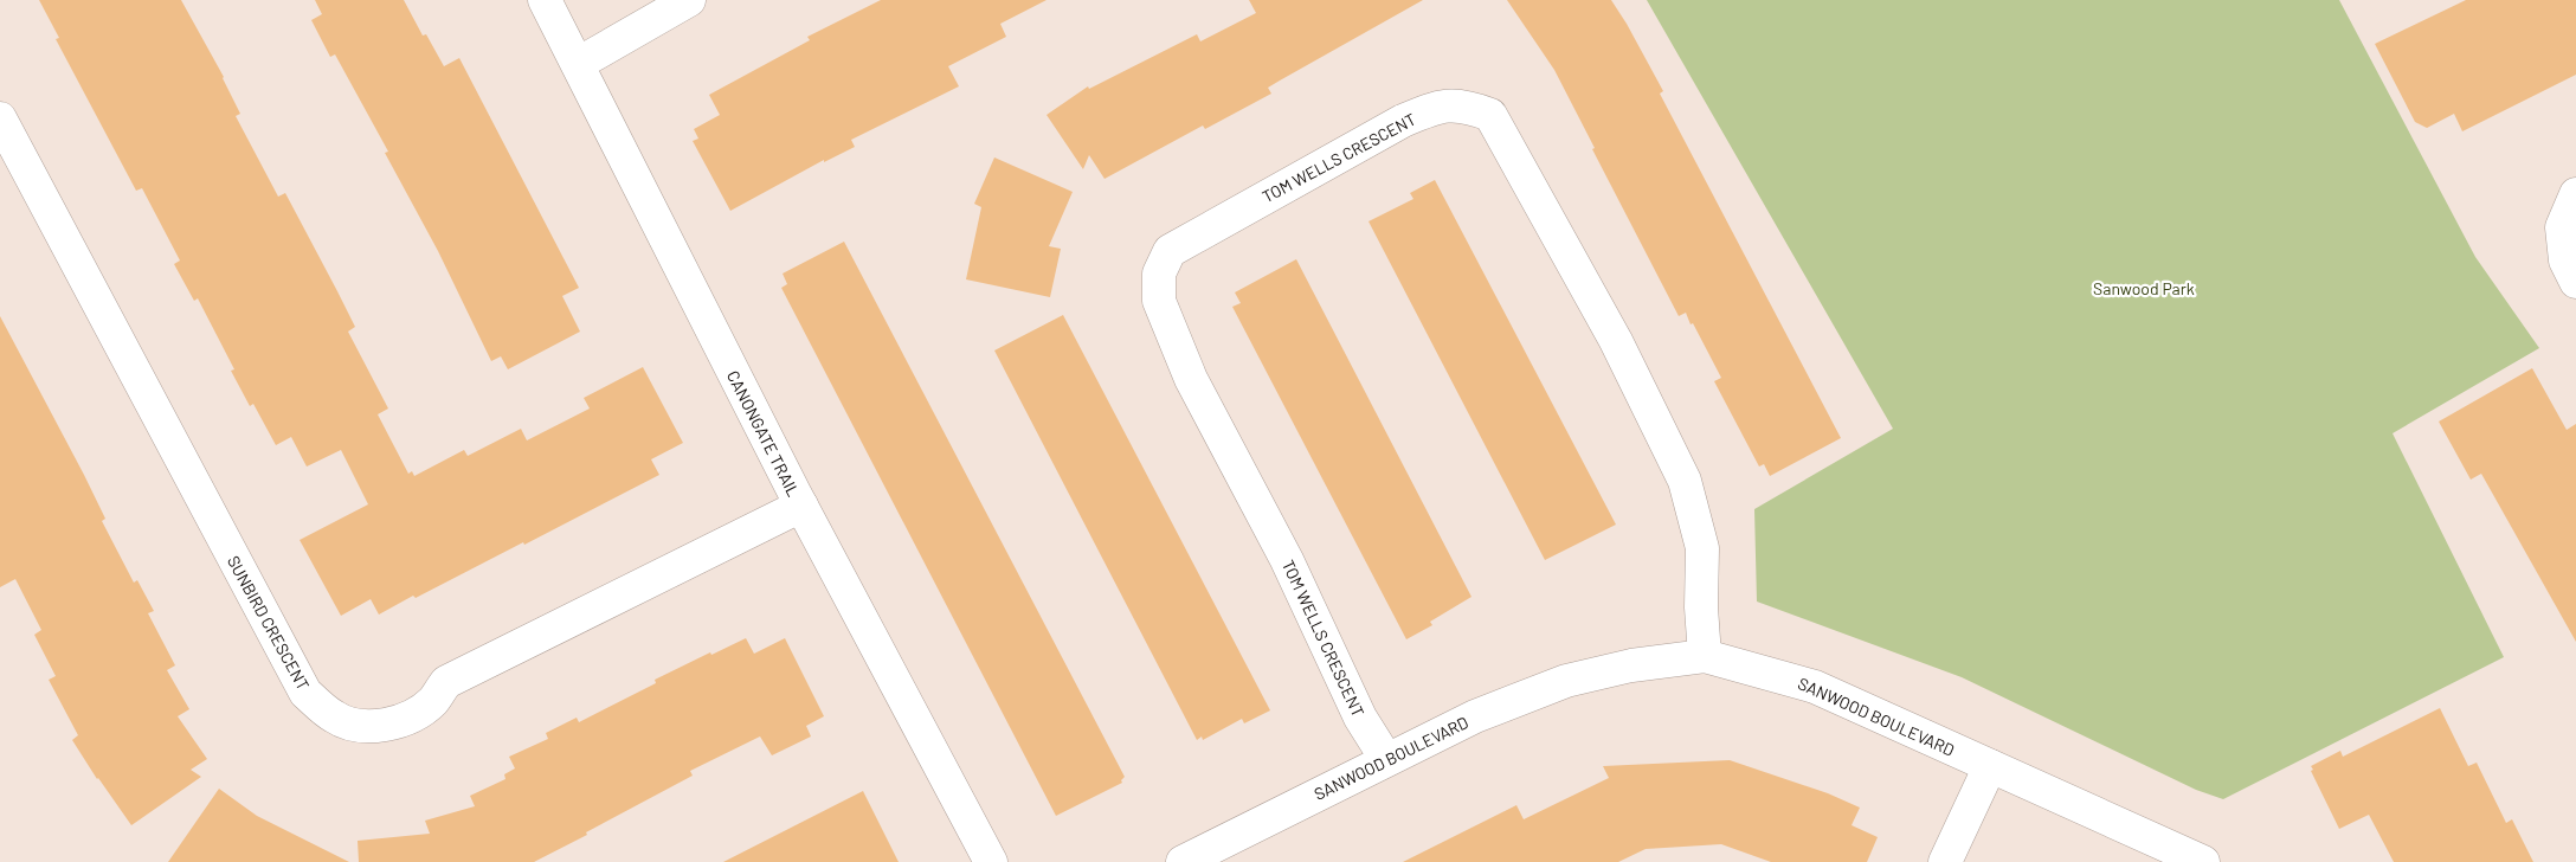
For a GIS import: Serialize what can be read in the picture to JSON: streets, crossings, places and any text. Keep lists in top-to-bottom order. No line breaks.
{"streets":{"street":["TOM WELLS CRESCENT","CANONGATE TRAIL","SUNBIRD CRESCENT","SANWOOD BOULEVARD"]},"crossings":[["TOM WELLS CRESCENT","SANWOOD BOULEVARD"],["CANONGATE TRAIL","SUNBIRD CRESCENT"]],"parks":["Sanwood Park"]}
